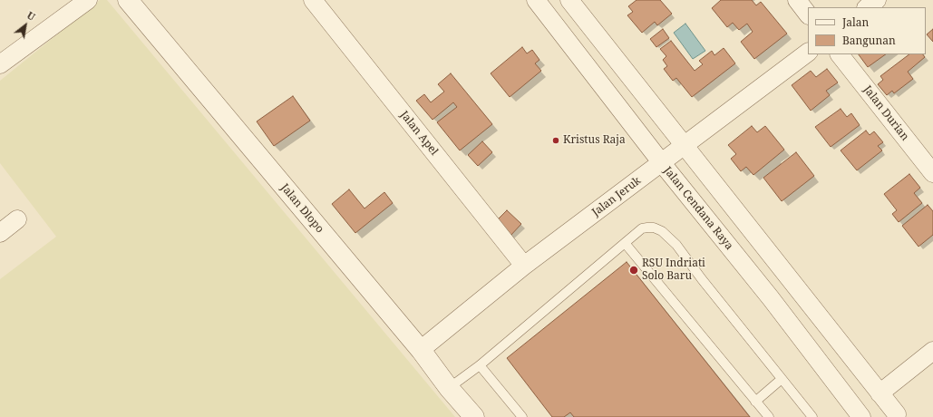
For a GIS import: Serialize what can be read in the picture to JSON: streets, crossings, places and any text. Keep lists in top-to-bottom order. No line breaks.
{"streets":{"street":["Jalan Durian","Jalan Apel","Jalan Jeruk","Jalan Dlopo","Jalan Cendana Raya"]},"crossings":[["Jalan Apel","Jalan Jeruk"],["Jalan Jeruk","Jalan Cendana Raya"]],"places":["Kristus Raja","RSU Indriati Solo Baru"],"legend":["Jalan","Bangunan"],"north":"top right"}
